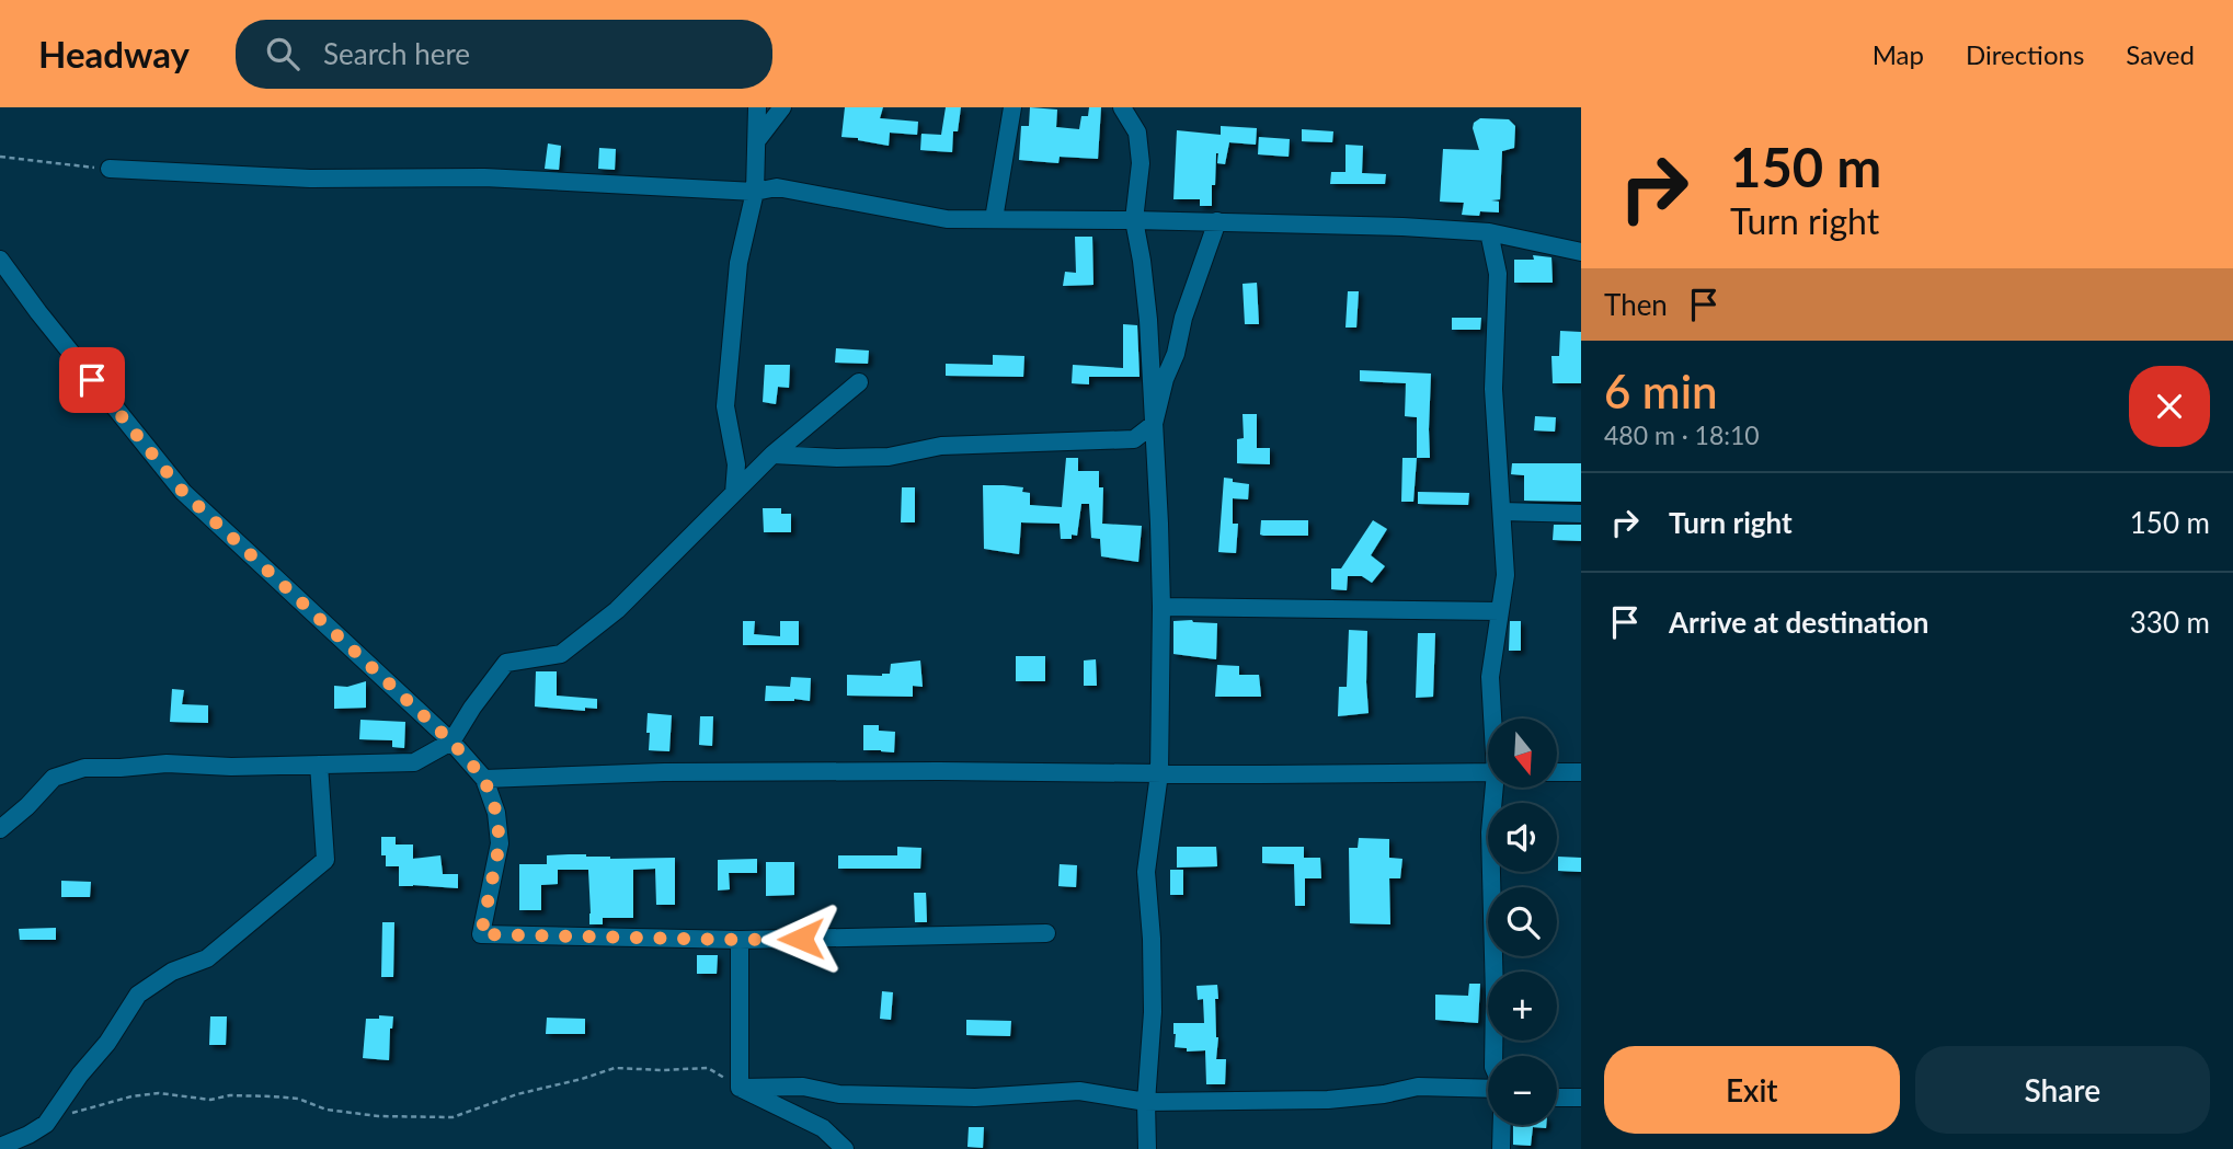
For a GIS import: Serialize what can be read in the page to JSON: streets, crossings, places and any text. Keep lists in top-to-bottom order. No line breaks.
{"north":"bottom","page":{"header":"Headway","search":"Search here","nav":["Map","Directions","Saved"],"turn":["150 m","Turn right"],"then":"Then","heading":["6 min","480 m · 18:10"],"list":[{"name":"Turn right","value":"150 m"},{"name":"Arrive at destination","value":"330 m"}],"map_buttons":["+","−"],"buttons":["Exit","Share"]}}
